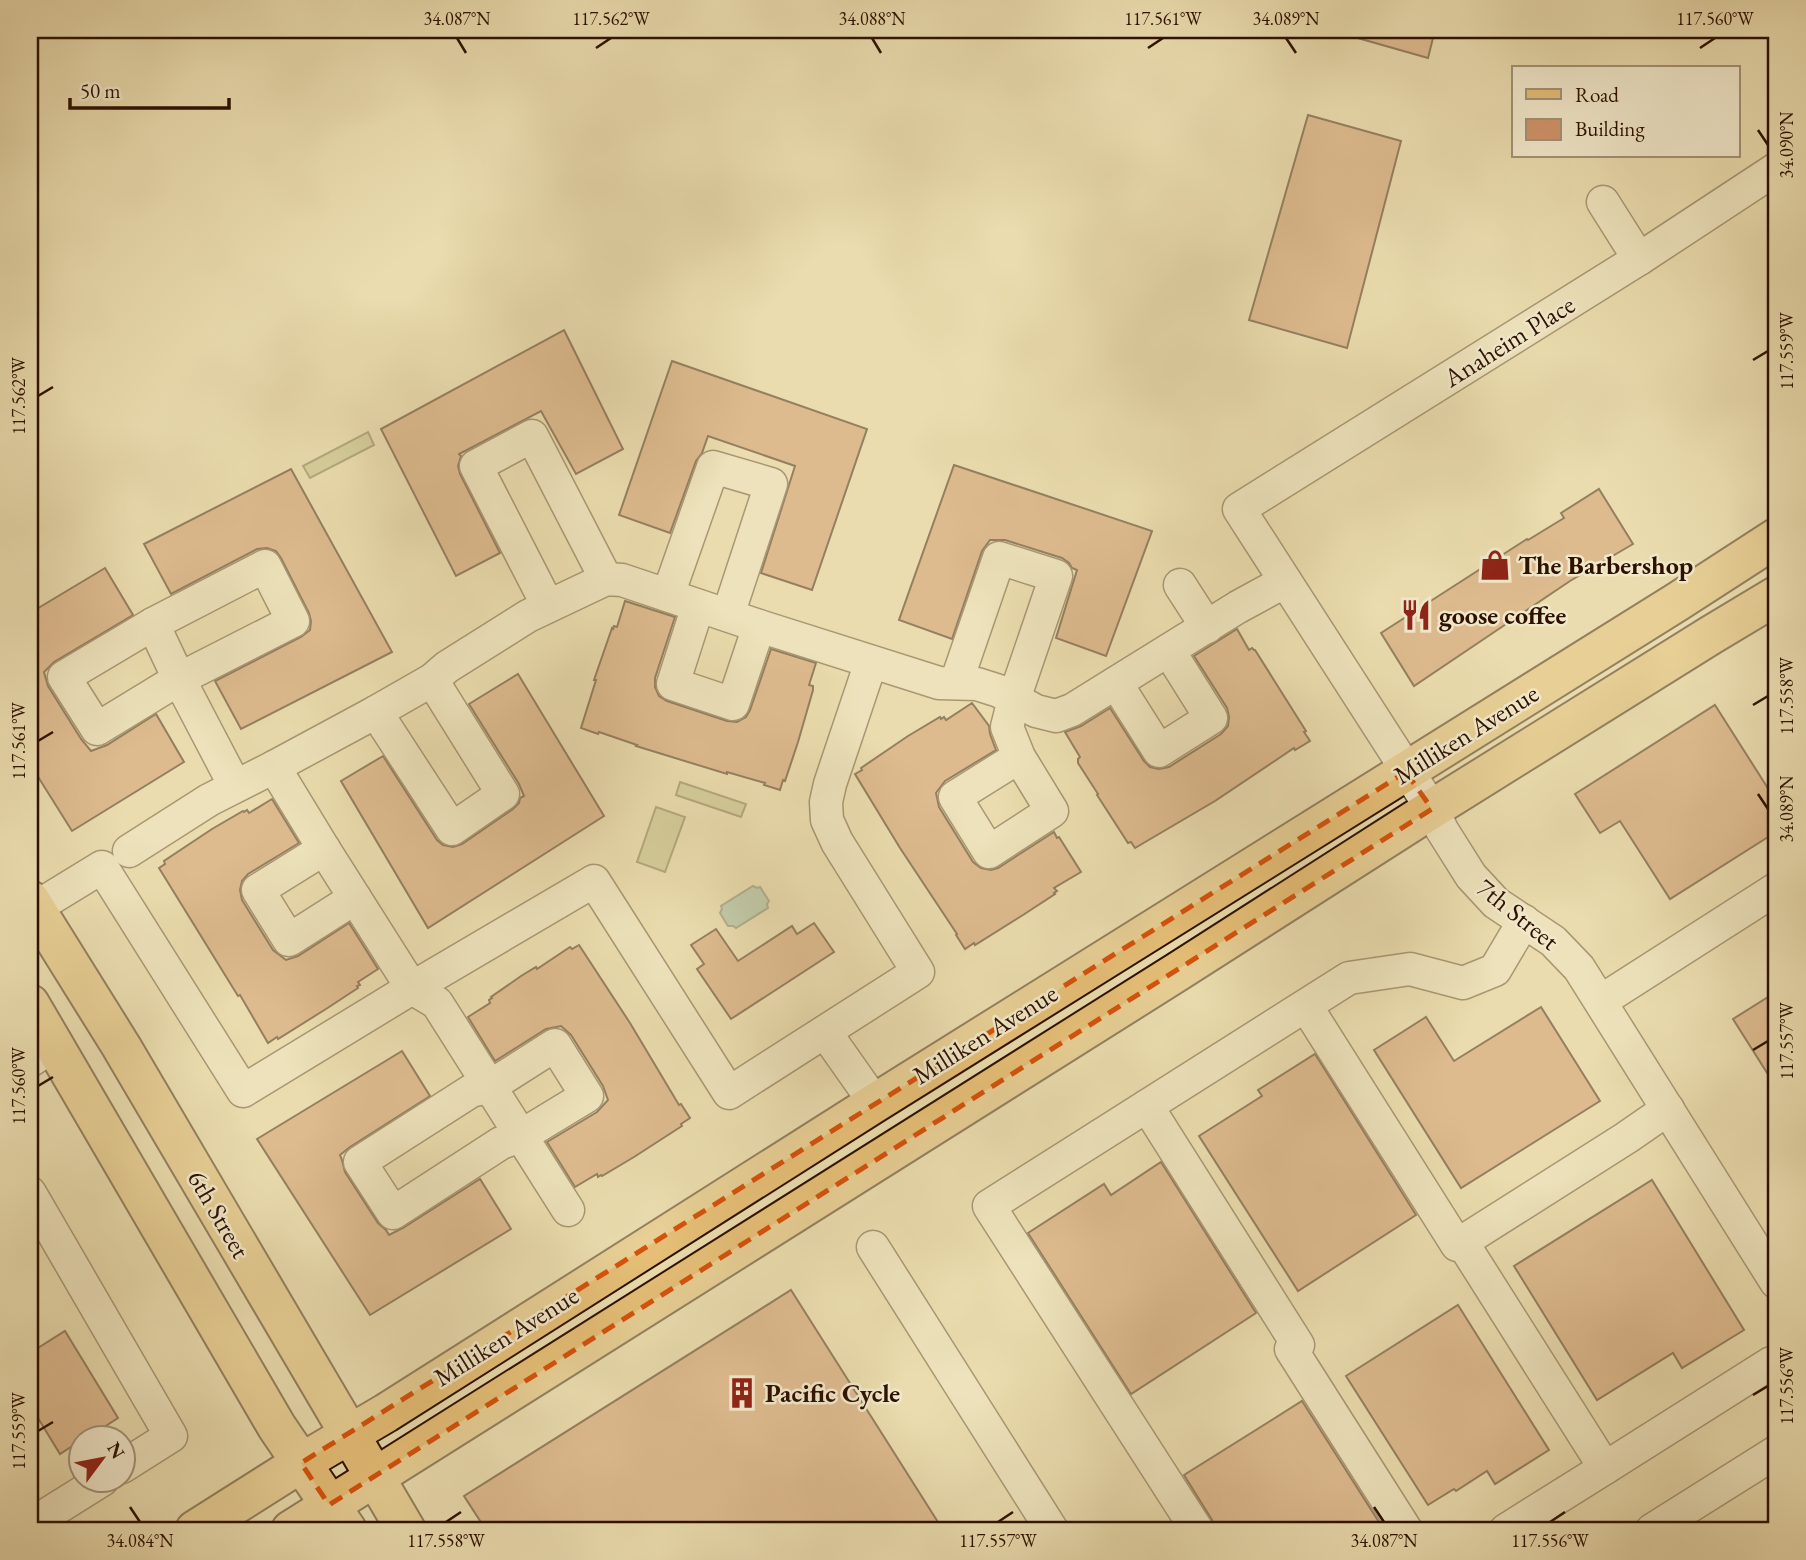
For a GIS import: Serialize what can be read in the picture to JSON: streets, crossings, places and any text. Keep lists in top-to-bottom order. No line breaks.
{"streets":{"main road":["Milliken Avenue","6th Street"],"street":["Anaheim Place","7th Street"]},"crossings":[["Anaheim Place","7th Street"],["Milliken Avenue","7th Street"],["Milliken Avenue","6th Street"]],"places":{"shop":["The Barbershop"],"restaurant":["goose coffee"],"building":["Pacific Cycle"]},"legend":["Road","Building"],"scale_bar":"50 m","north":"top right","coordinates":["34.087°N","117.562°W","34.088°N","117.561°W","34.089°N","117.560°W","34.090°N","117.559°W","117.558°W","117.557°W","117.556°W","34.084°N"]}
